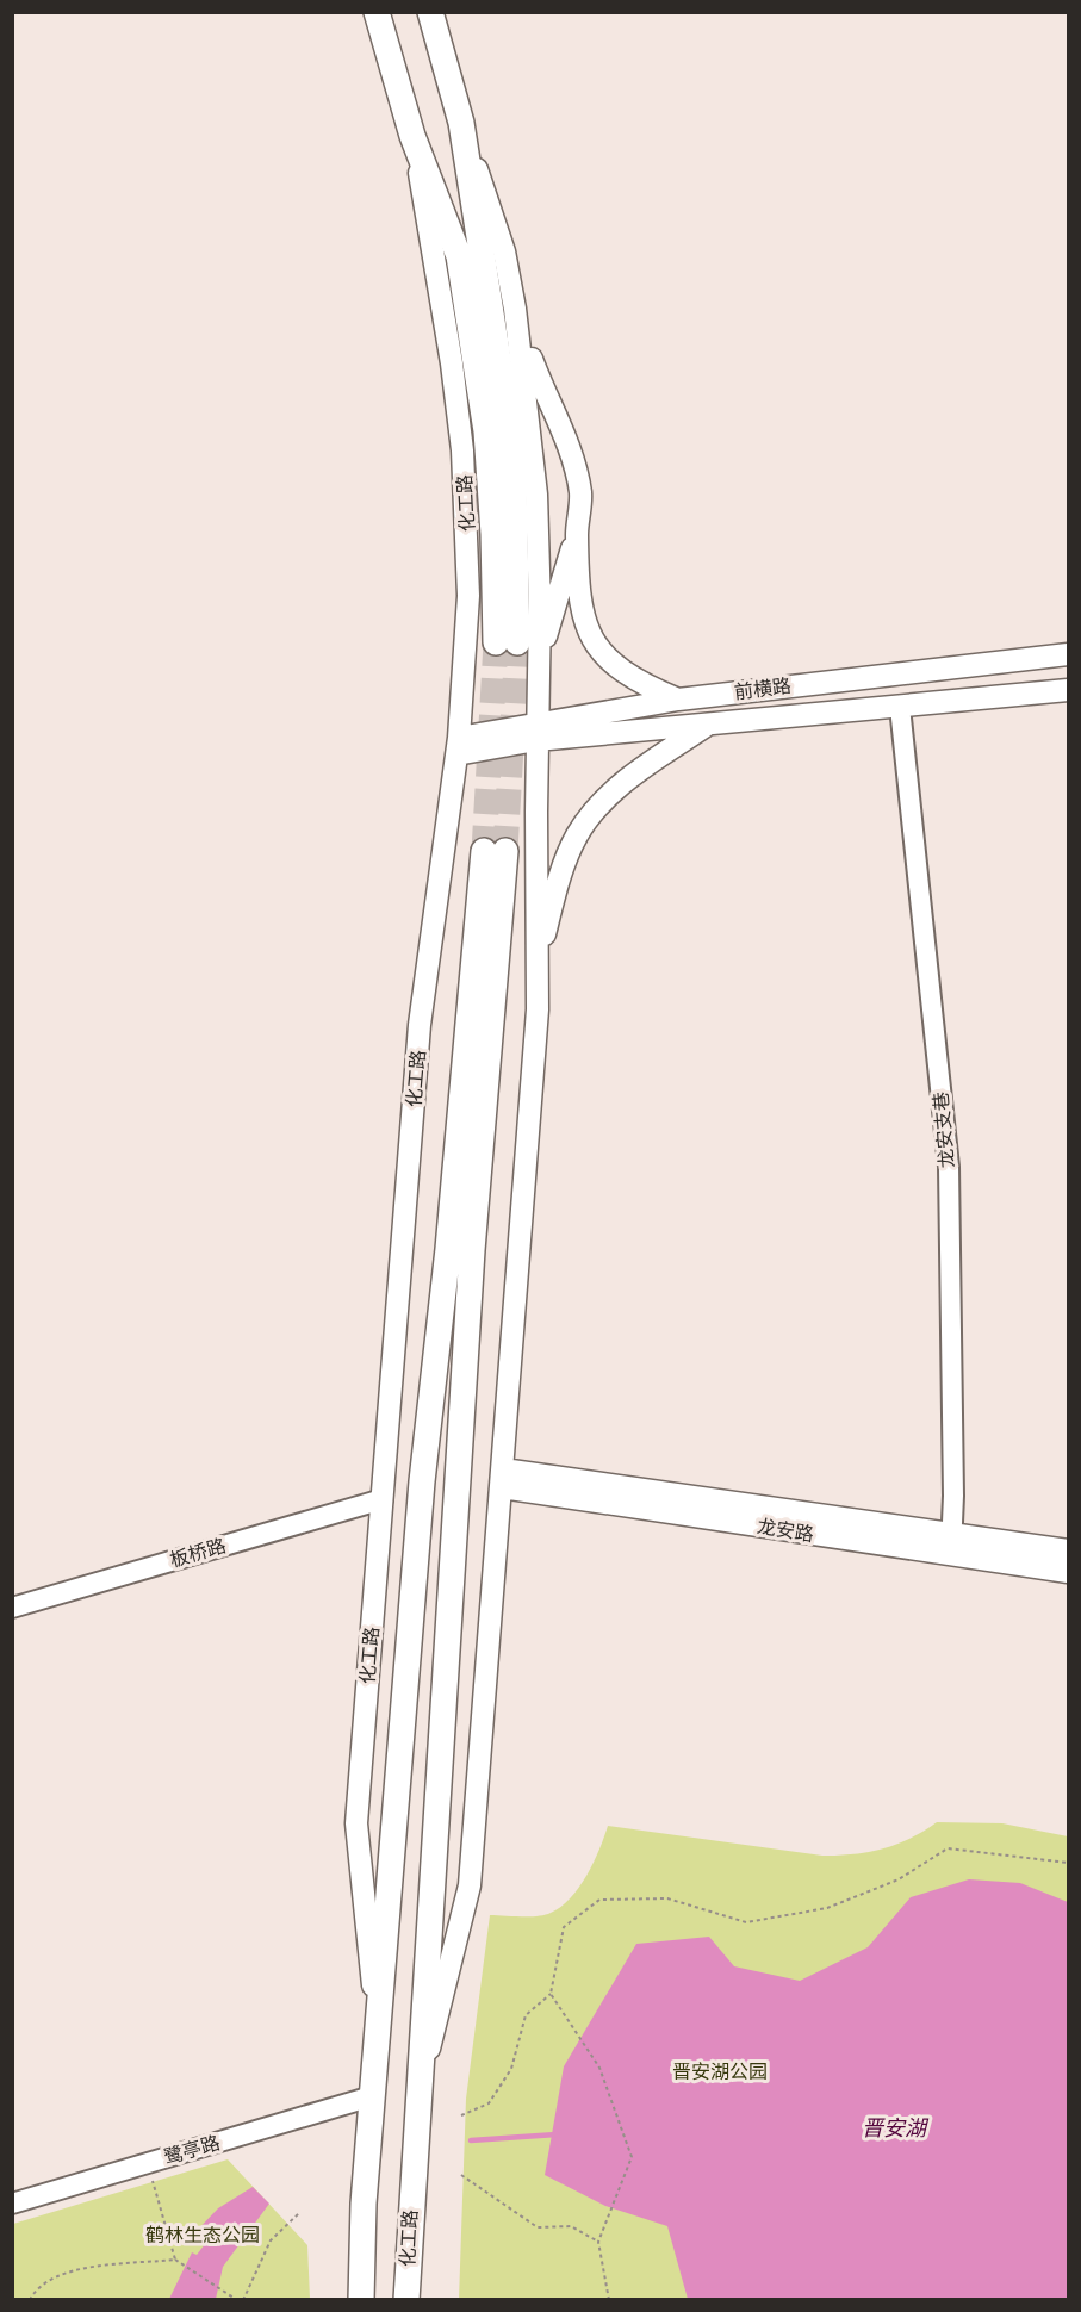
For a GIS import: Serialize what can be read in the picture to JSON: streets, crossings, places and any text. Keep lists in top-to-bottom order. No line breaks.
{"streets":{"highway":["化工路"],"main road":["前横路","龙安路"],"street":["龙安支巷","板桥路","鹭亭路"]},"crossings":[["化工路","前横路"],["化工路","板桥路"],["化工路","鹭亭路"],["前横路","龙安支巷"],["龙安支巷","龙安路"]],"water":["晋安湖"],"parks":["晋安湖公园","鹤林生态公园"]}
